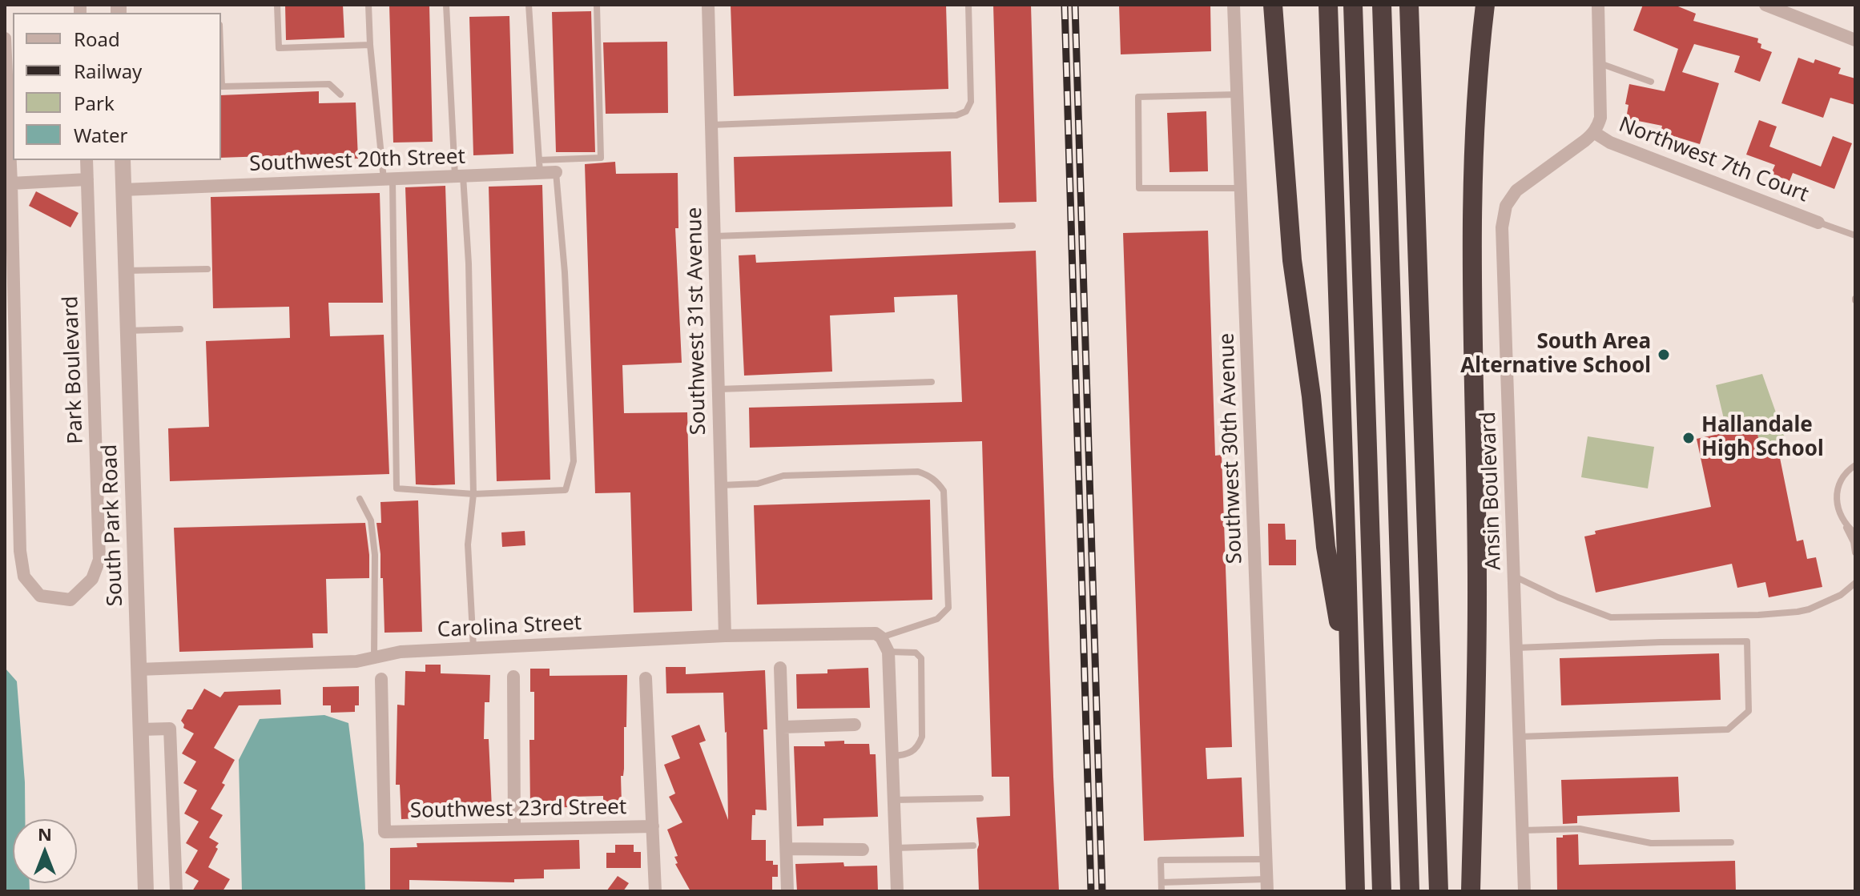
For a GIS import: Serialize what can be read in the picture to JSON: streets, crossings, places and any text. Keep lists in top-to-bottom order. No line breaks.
{"streets":{"street":["Northwest 7th Court","Southwest 20th Street","Southwest 31st Avenue","Park Boulevard","Southwest 30th Avenue","Ansin Boulevard","South Park Road","Carolina Street","Southwest 23rd Street"]},"crossings":[["Northwest 7th Court","Ansin Boulevard"],["Southwest 20th Street","South Park Road"],["Southwest 31st Avenue","Carolina Street"],["South Park Road","Carolina Street"]],"places":["South Area Alternative School","Hallandale High School"],"legend":["Road","Railway","Park","Water"],"north":"top"}
